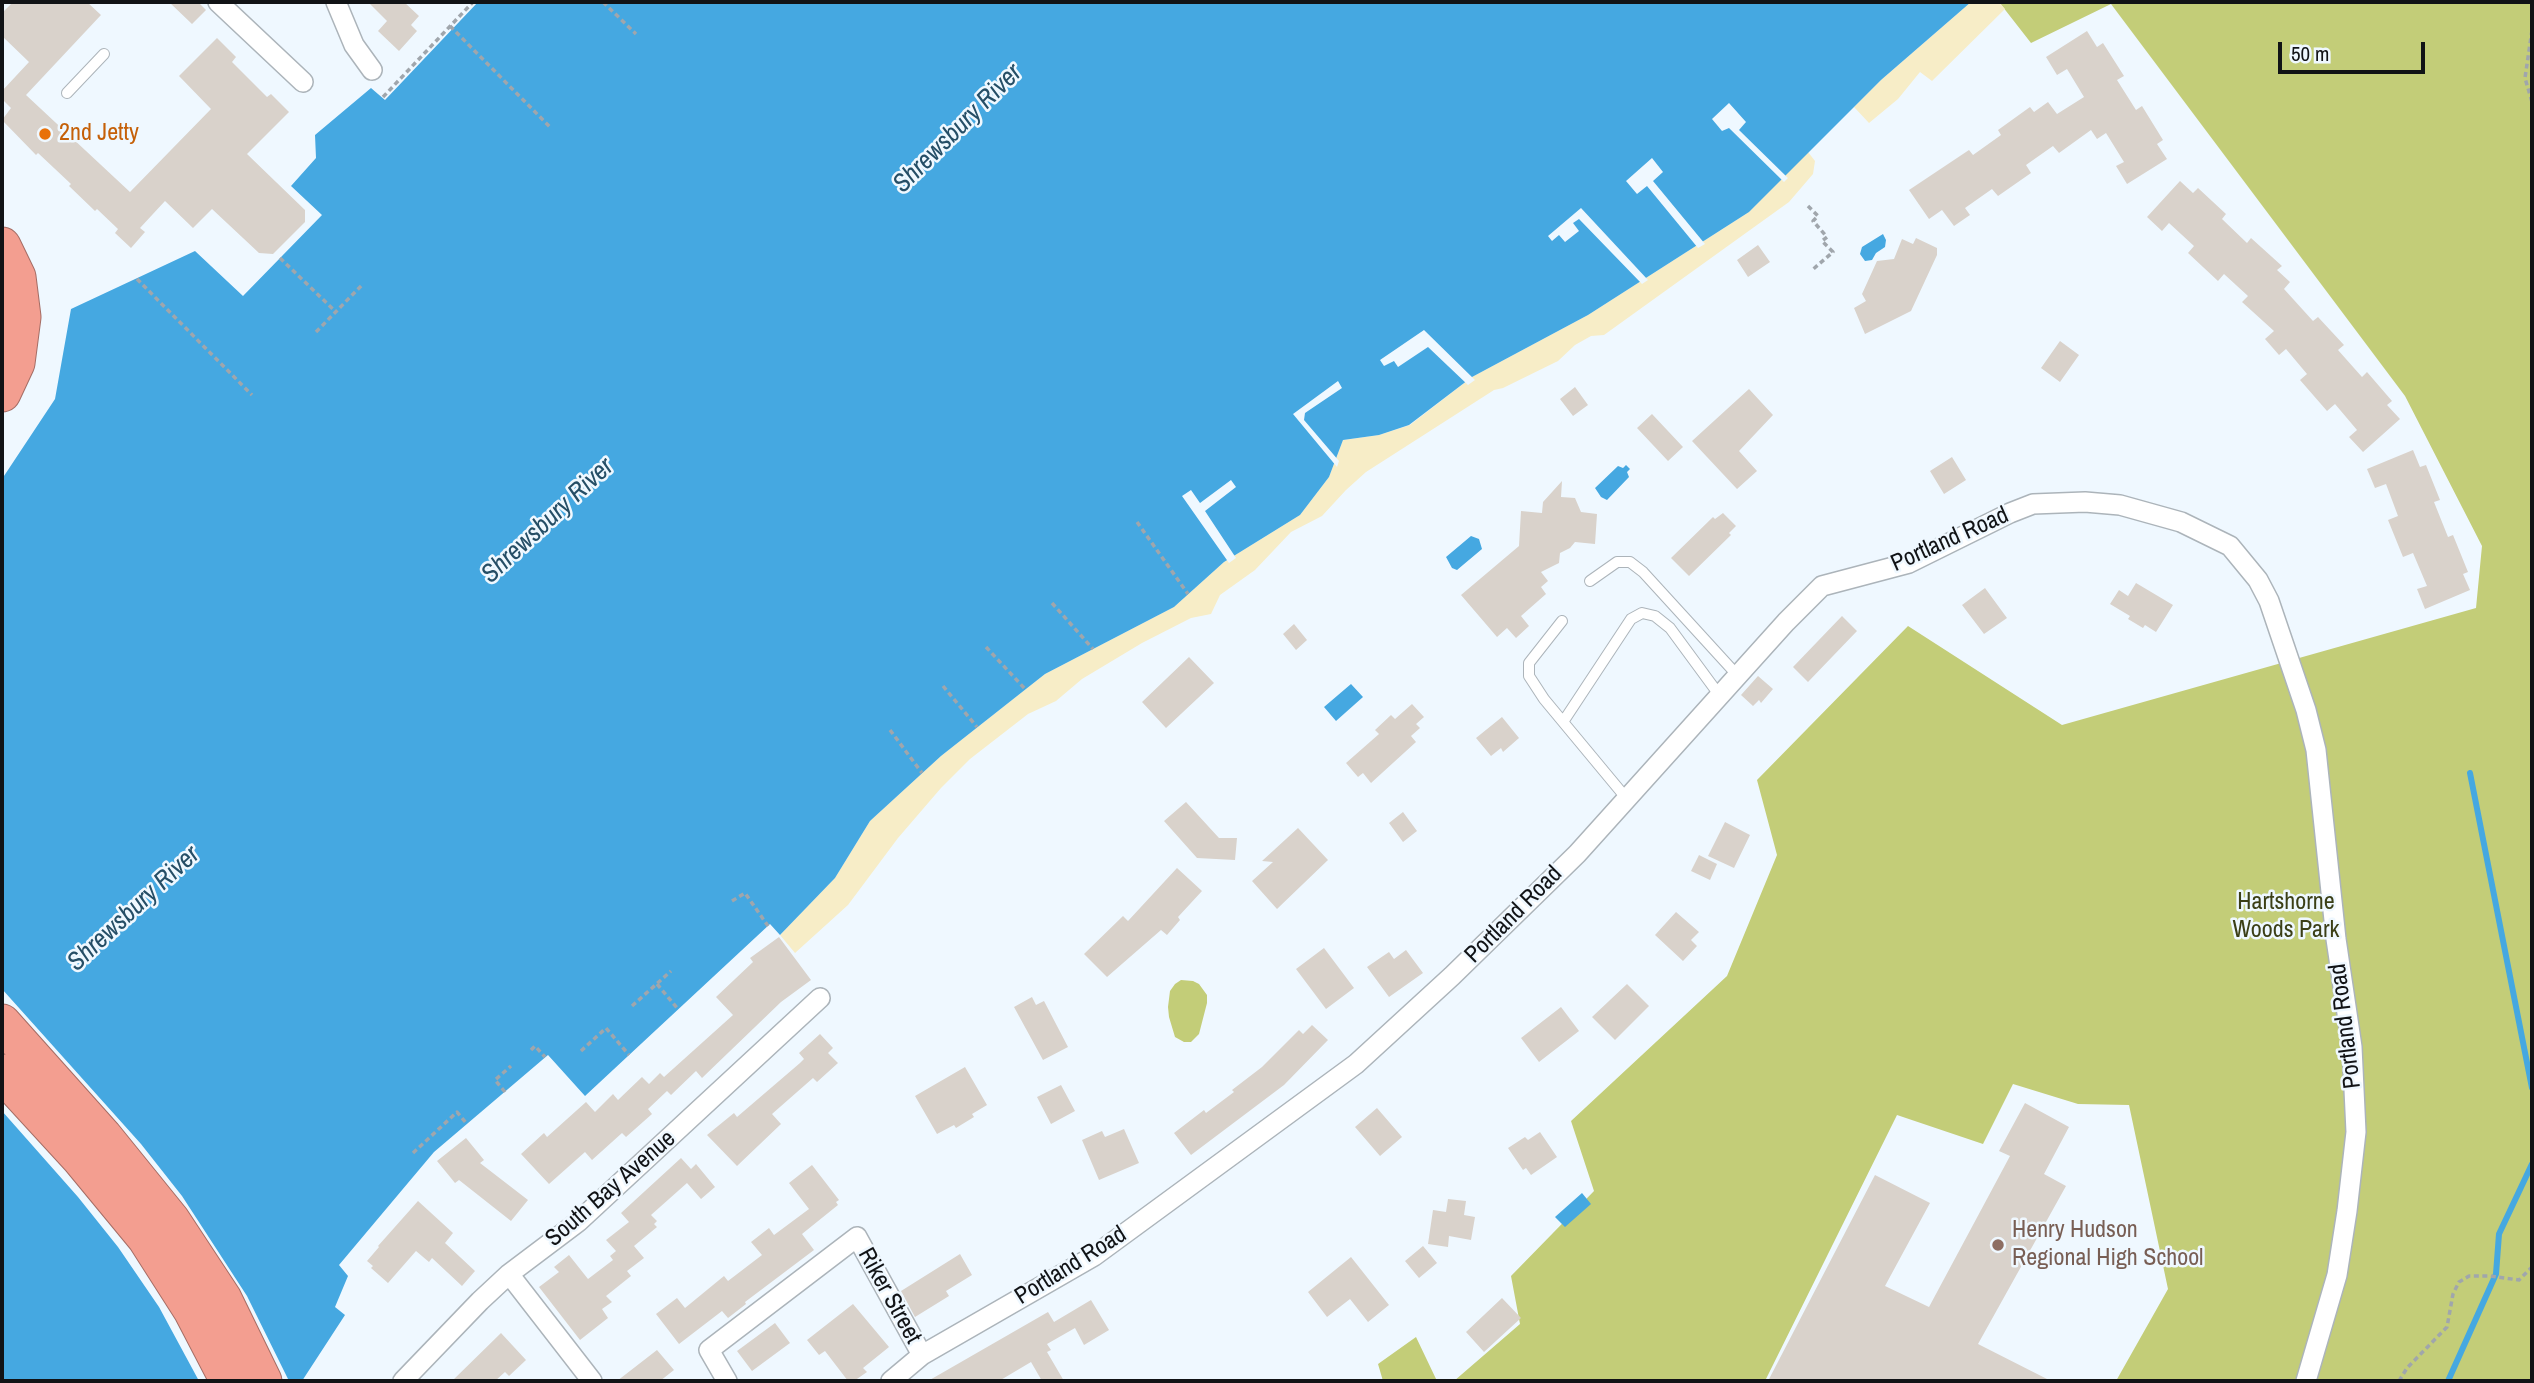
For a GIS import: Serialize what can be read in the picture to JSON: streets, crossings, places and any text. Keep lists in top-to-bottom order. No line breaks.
{"streets":{"street":["Portland Road","South Bay Avenue","Riker Street"]},"crossings":[["Portland Road","Riker Street"]],"water":["Shrewsbury River"],"parks":["Hartshorne Woods Park"],"places":["2nd Jetty","Henry Hudson Regional High School"],"scale_bar":"50 m"}
